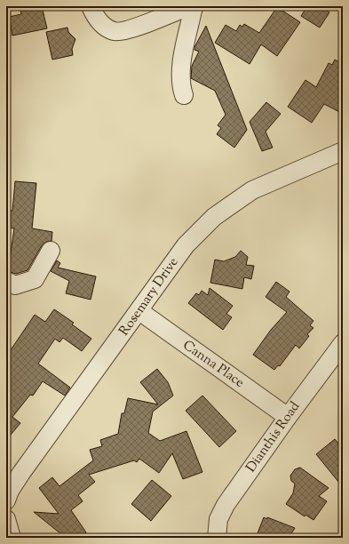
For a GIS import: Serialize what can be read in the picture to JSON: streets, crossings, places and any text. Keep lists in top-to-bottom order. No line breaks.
{"streets":{"street":["Rosemary Drive","Canna Place","Dianthis Road"]},"crossings":[["Rosemary Drive","Canna Place"],["Canna Place","Dianthis Road"]]}
